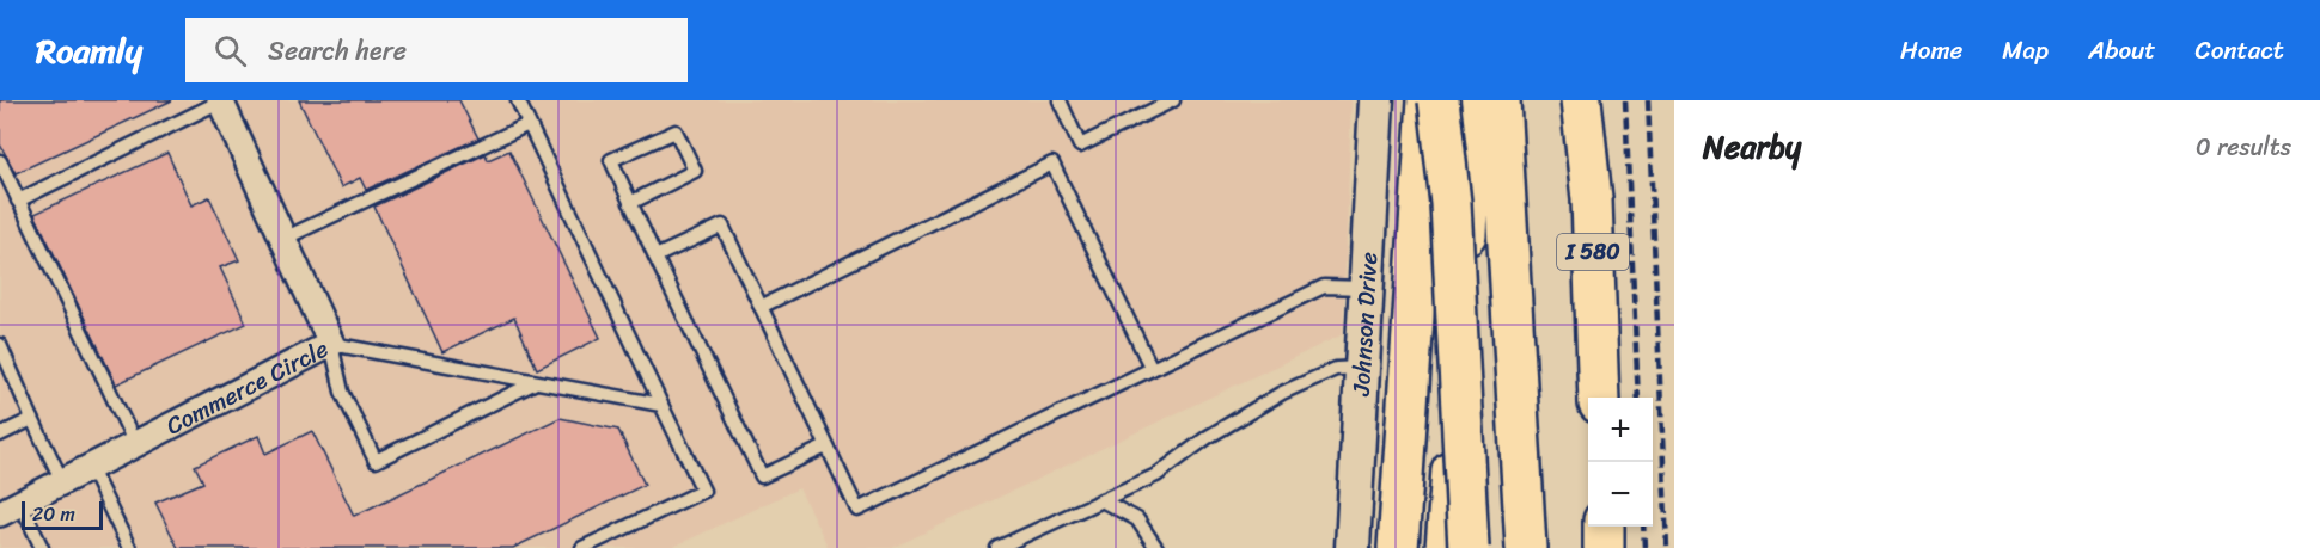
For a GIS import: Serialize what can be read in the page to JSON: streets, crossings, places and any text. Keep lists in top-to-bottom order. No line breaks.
{"streets":{"highway":["I 580"],"street":["Johnson Drive","Commerce Circle"]},"scale_bar":"20 m","page":{"header":"Roamly","search":"Search here","nav":["Home","Map","About","Contact"],"heading":["Nearby","0 results"],"map_buttons":["+","−"],"scale":"20 m"}}
